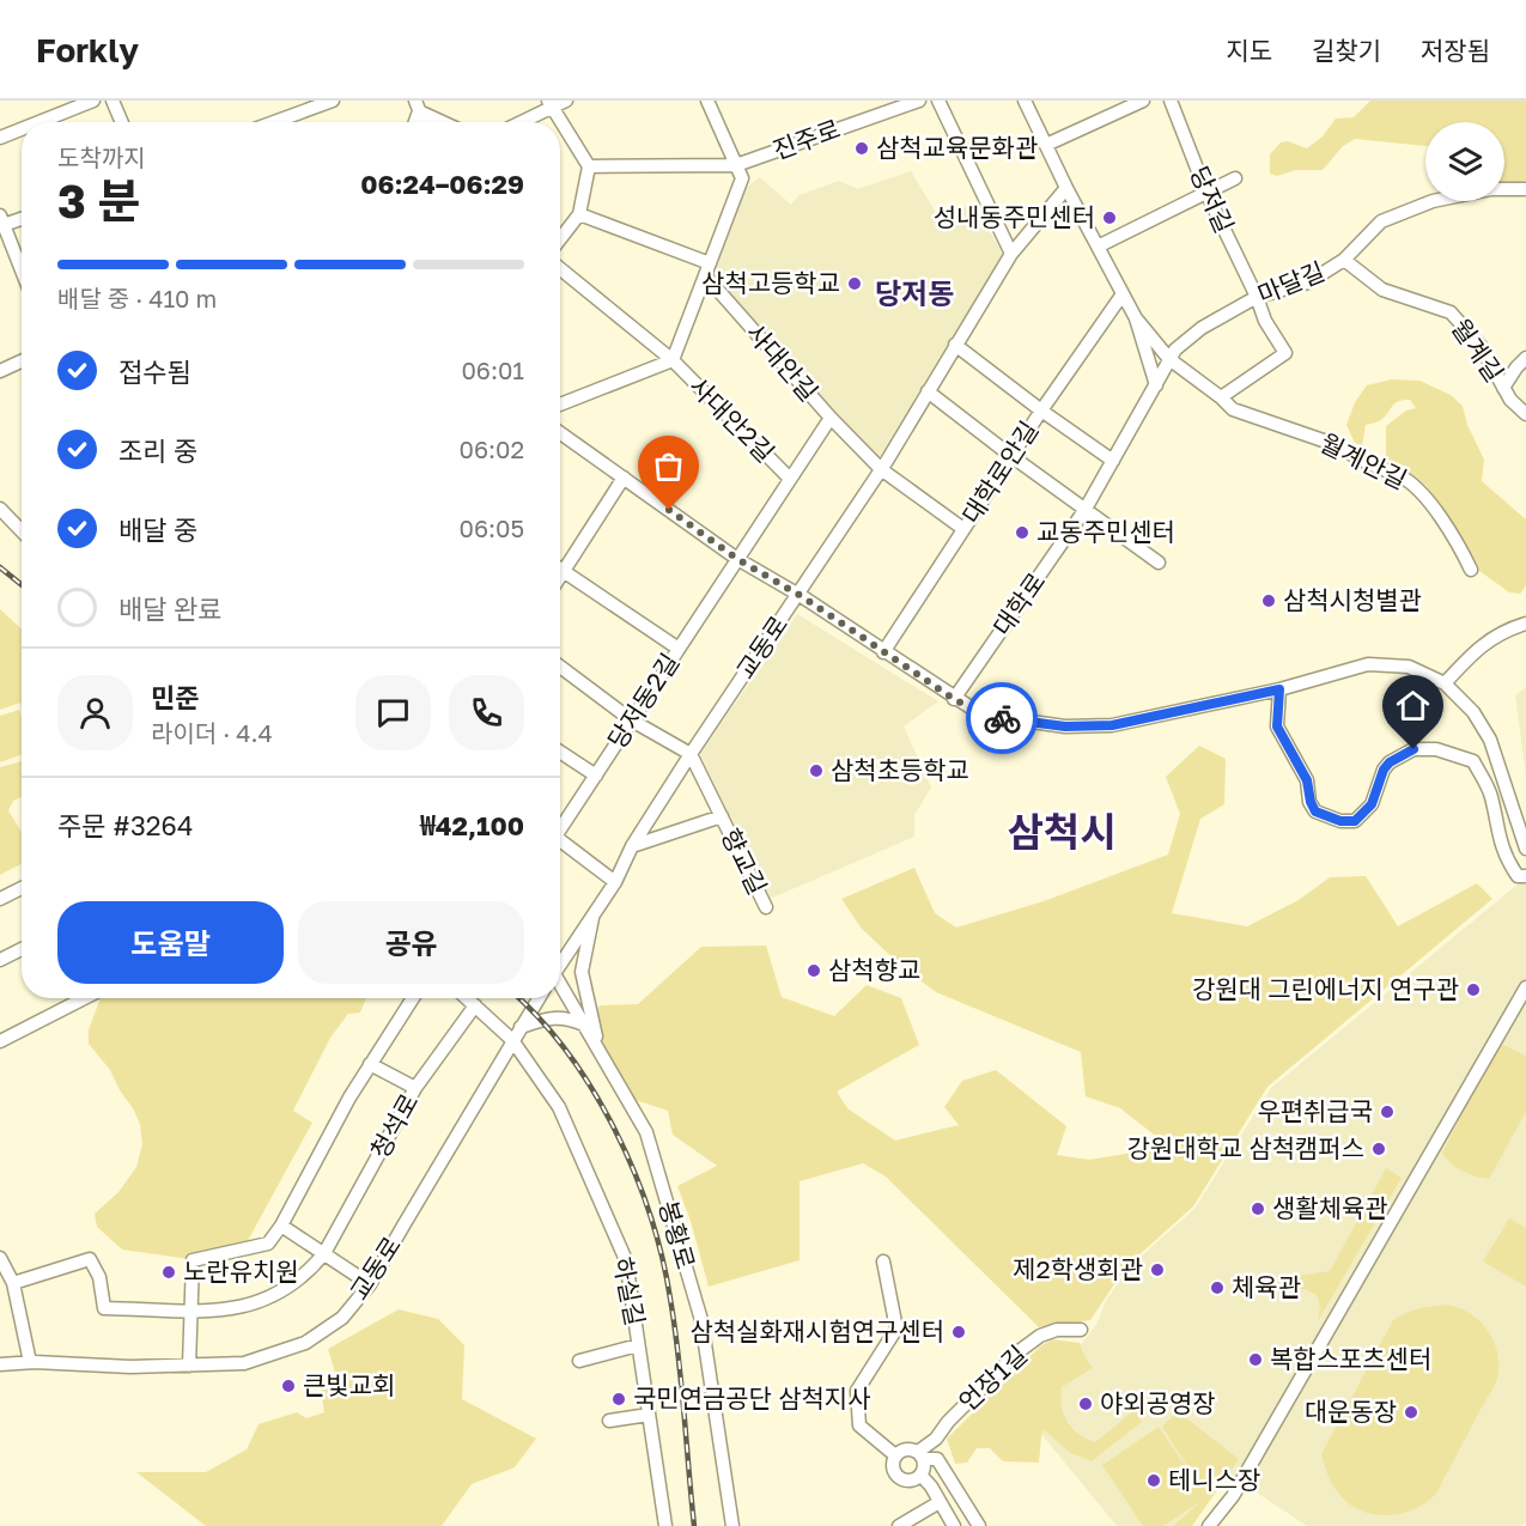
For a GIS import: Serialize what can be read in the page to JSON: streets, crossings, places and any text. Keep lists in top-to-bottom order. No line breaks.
{"streets":{"street":["진주로","당저길","마달길","월계길","사대안길","사대안2길","월계안길","대학로안길","대학로","교동로","당저동2길","향교길","청석로","봉황로","하실길","언장1길"]},"crossings":[["당저길","마달길"],["마달길","월계길"],["마달길","월계안길"],["마달길","대학로"],["사대안길","사대안2길"],["사대안2길","당저동2길"],["교동로","향교길"],["교동로","하실길"]],"districts":["당저동","삼척시"],"places":["삼척교육문화관","성내동주민센터","삼척고등학교","교동주민센터","삼척시청별관","삼척초등학교","삼척향교","강원대 그린에너지 연구관","우편취급국","강원대학교 삼척캠퍼스","생활체육관","제2학생회관","노란유치원","체육관","삼척실화재시험연구센터","복합스포츠센터","큰빛교회","국민연금공단 삼척지사","야외공영장","대운동장","테니스장"],"page":{"header":"Forkly","nav":["지도","길찾기","저장됨"],"heading":["3 분","도착까지","06:24–06:29"],"panel":["민준","라이더 · 4.4","주문 #3264","₩42,100"],"bar":"배달 중 · 410 m","list":[["접수됨","06:01"],["조리 중","06:02"],["배달 중","06:05"],"배달 완료"],"buttons":["도움말","공유"]}}
